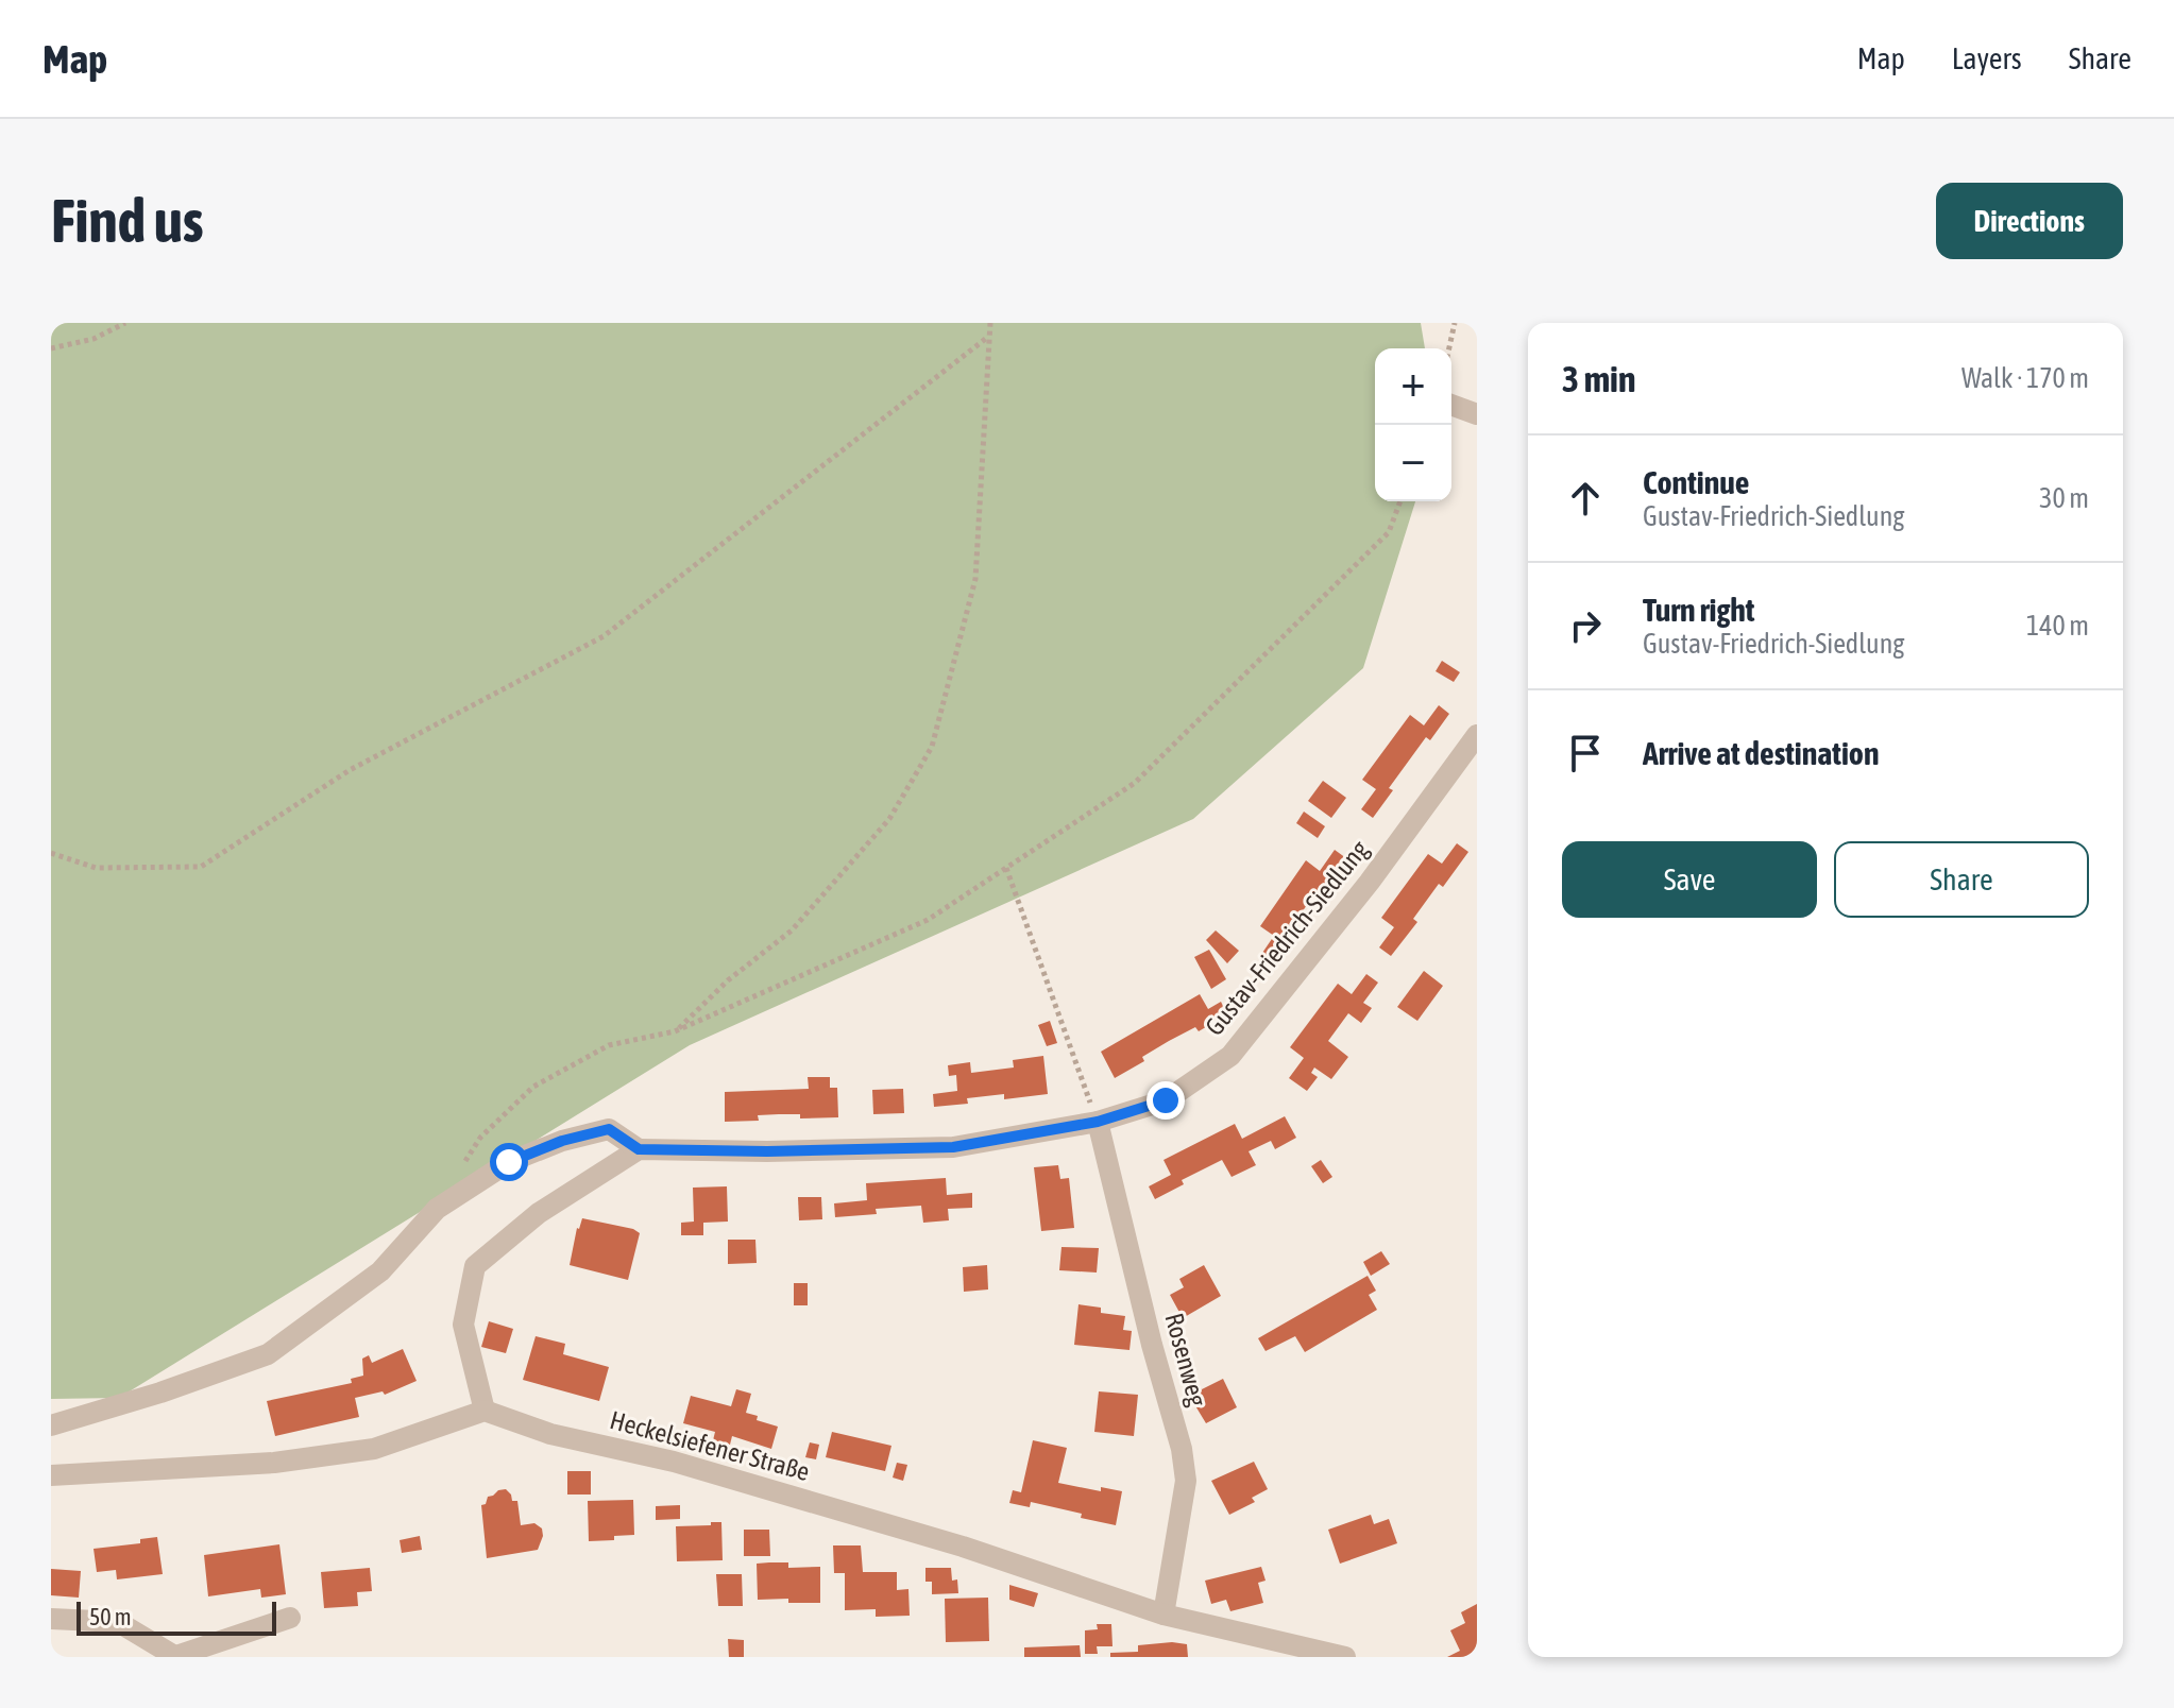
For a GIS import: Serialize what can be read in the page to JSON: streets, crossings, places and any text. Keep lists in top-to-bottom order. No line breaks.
{"streets":{"street":["Gustav-Friedrich-Siedlung","Rosenweg","Heckelsiefener Straße"]},"crossings":[["Gustav-Friedrich-Siedlung","Rosenweg"],["Rosenweg","Heckelsiefener Straße"]],"scale_bar":"50 m","page":{"header":"Map","nav":["Map","Layers","Share"],"buttons":["Directions",["Save","Share"]],"title":"Find us","heading":["3 min","Walk · 170 m"],"map_buttons":["+","−"],"list":[["Continue","Gustav-Friedrich-Siedlung","30 m"],["Turn right","Gustav-Friedrich-Siedlung","140 m"],"Arrive at destination"],"scale":"50 m"}}
